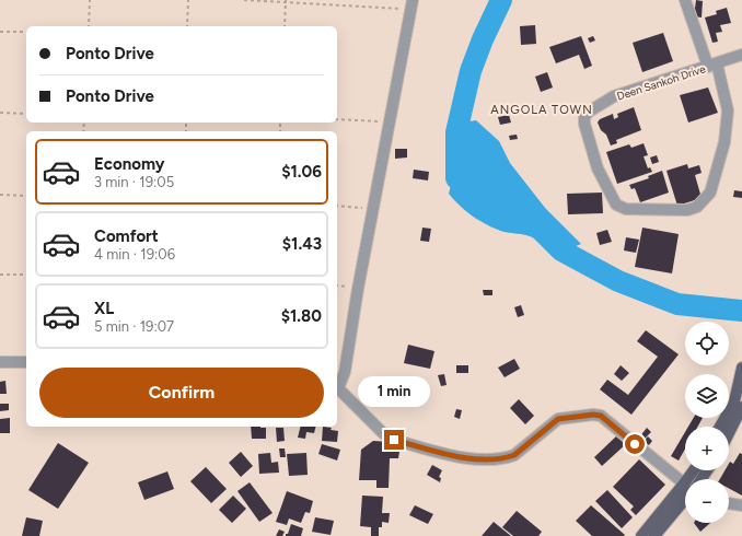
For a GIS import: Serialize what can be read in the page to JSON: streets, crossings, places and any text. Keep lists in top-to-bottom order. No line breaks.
{"streets":{"street":["Deen Sankoh Drive"]},"districts":["ANGOLA TOWN"],"page":{"banner":["Ponto Drive","Ponto Drive"],"list":[{"name":"Economy","note":"3 min · 19:05","value":"$1.06"},{"name":"Comfort","note":"4 min · 19:06","value":"$1.43"},{"name":"XL","note":"5 min · 19:07","value":"$1.80"}],"map_buttons":["+","−"],"buttons":"Confirm","bubble":"1 min"}}
